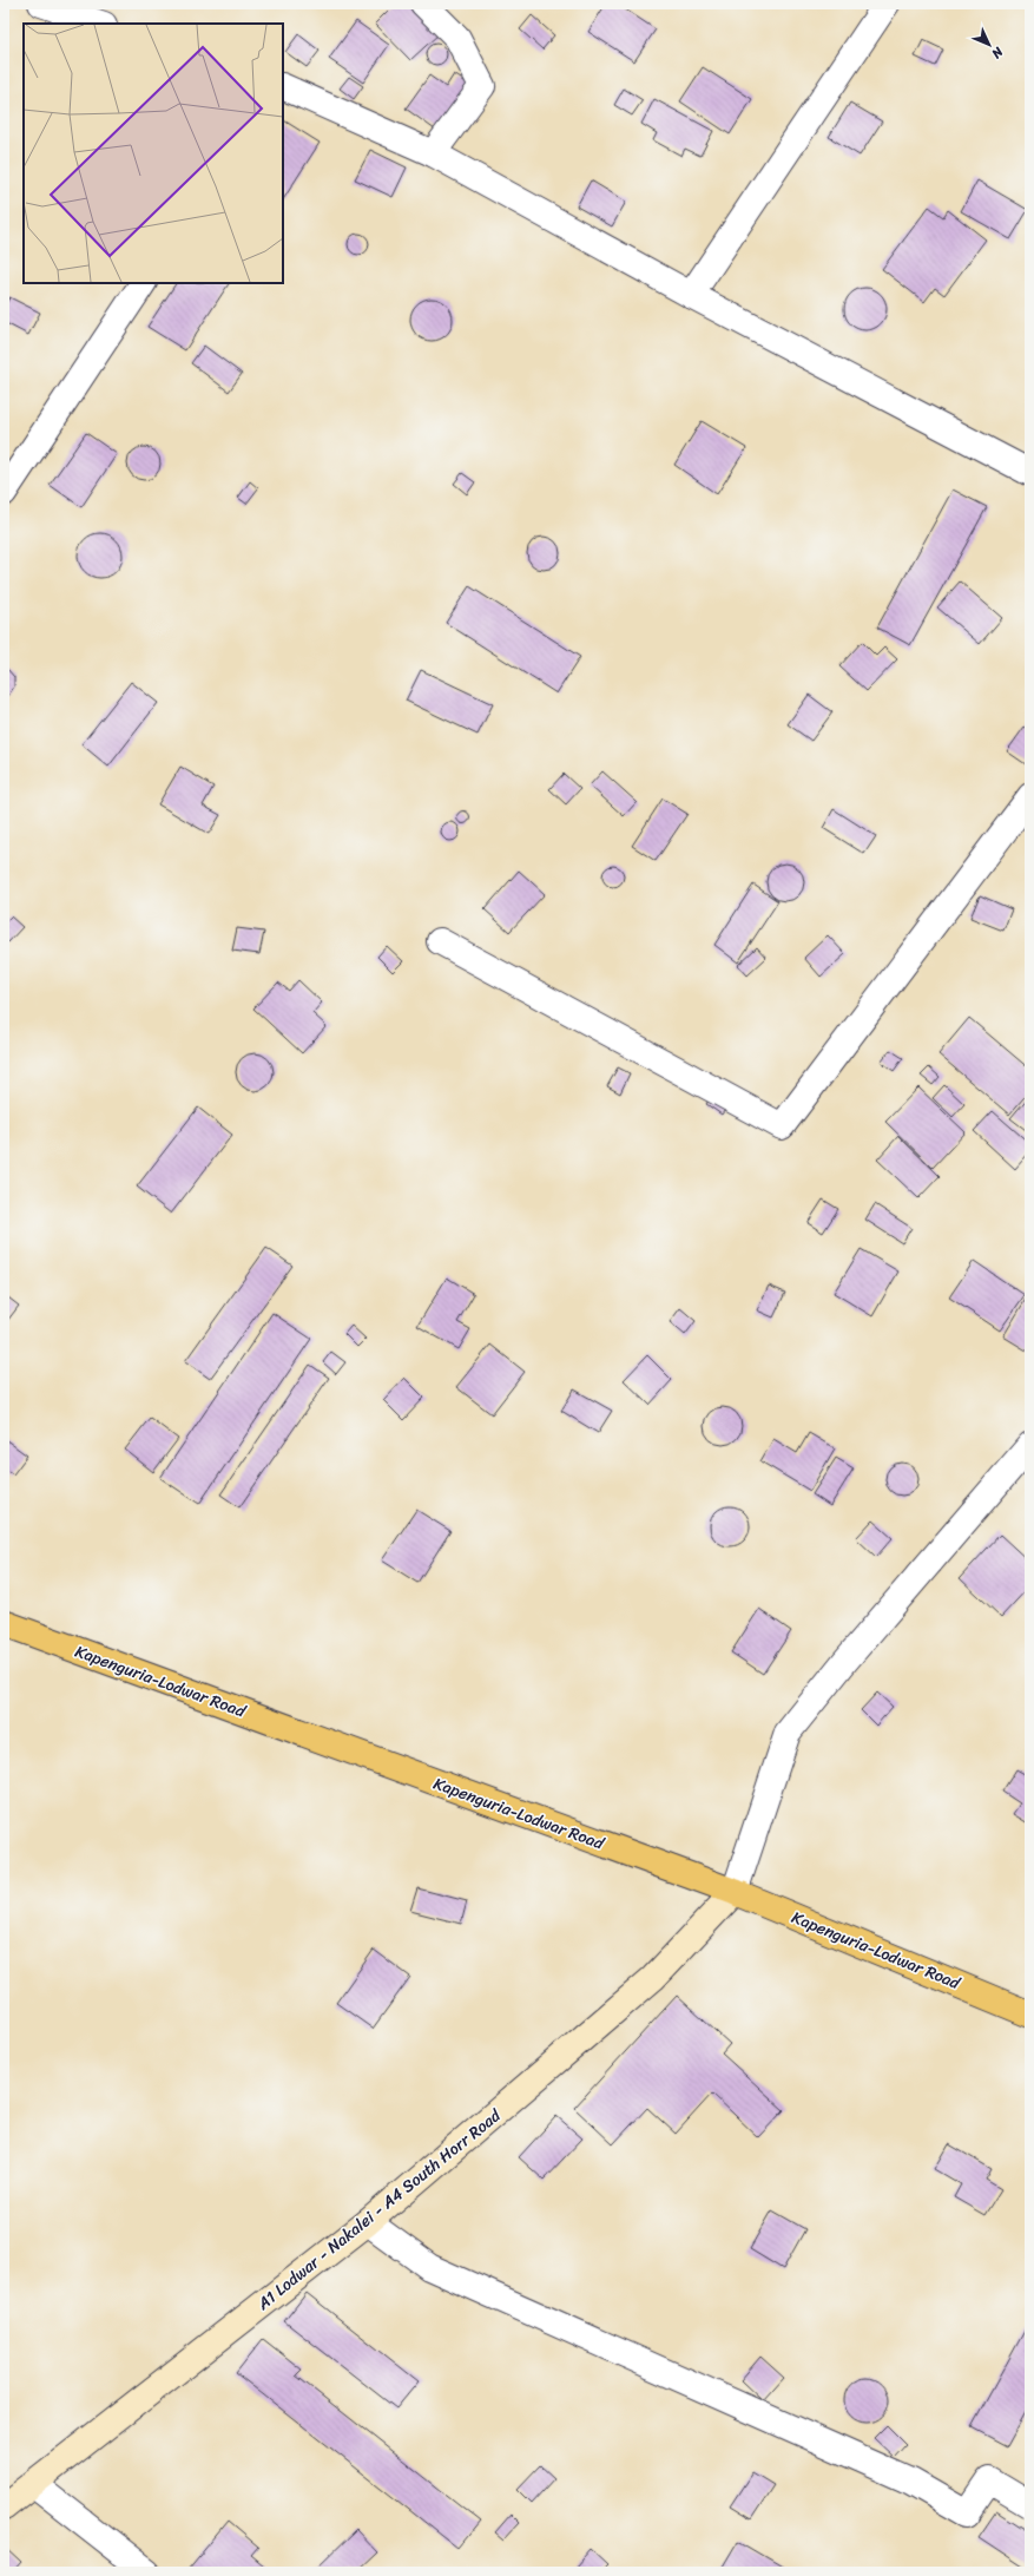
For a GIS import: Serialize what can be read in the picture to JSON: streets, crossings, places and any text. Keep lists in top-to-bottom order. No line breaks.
{"streets":{"highway":["Kapenguria-Lodwar Road"],"main road":["A1 Lodwar - Nakalei - A4 South Horr Road"]},"crossings":[["Kapenguria-Lodwar Road","A1 Lodwar - Nakalei - A4 South Horr Road"]],"north":"bottom right"}
